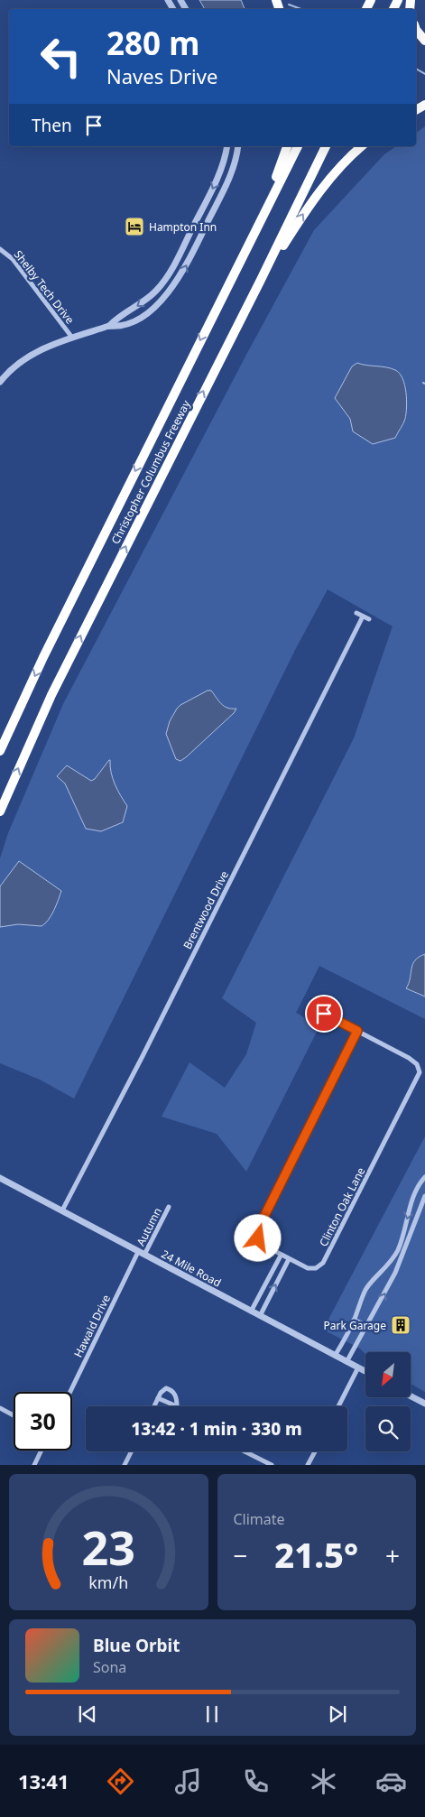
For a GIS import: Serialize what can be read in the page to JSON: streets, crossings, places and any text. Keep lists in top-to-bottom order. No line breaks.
{"streets":{"highway":["Christopher Columbus Freeway"],"street":["Shelby Tech Drive","Brentwood Drive","Clinton Oak Lane","Autumn","24 Mile Road","Hawald Drive"]},"crossings":[["Brentwood Drive","24 Mile Road"],["Autumn","24 Mile Road"],["Autumn","Hawald Drive"],["24 Mile Road","Hawald Drive"]],"places":{"hotel":["Hampton Inn"],"building":["Park Garage"]},"north":"bottom left","page":{"turn":["280 m","Naves Drive"],"then":"Then","limit":"30","trip":"13:42 · 1 min · 330 m","tile":"Climate","heat":["−","21.5°","+"],"song":["Blue Orbit","Sona"],"tabs":"13:41","gauge":["23","km/h"]}}
